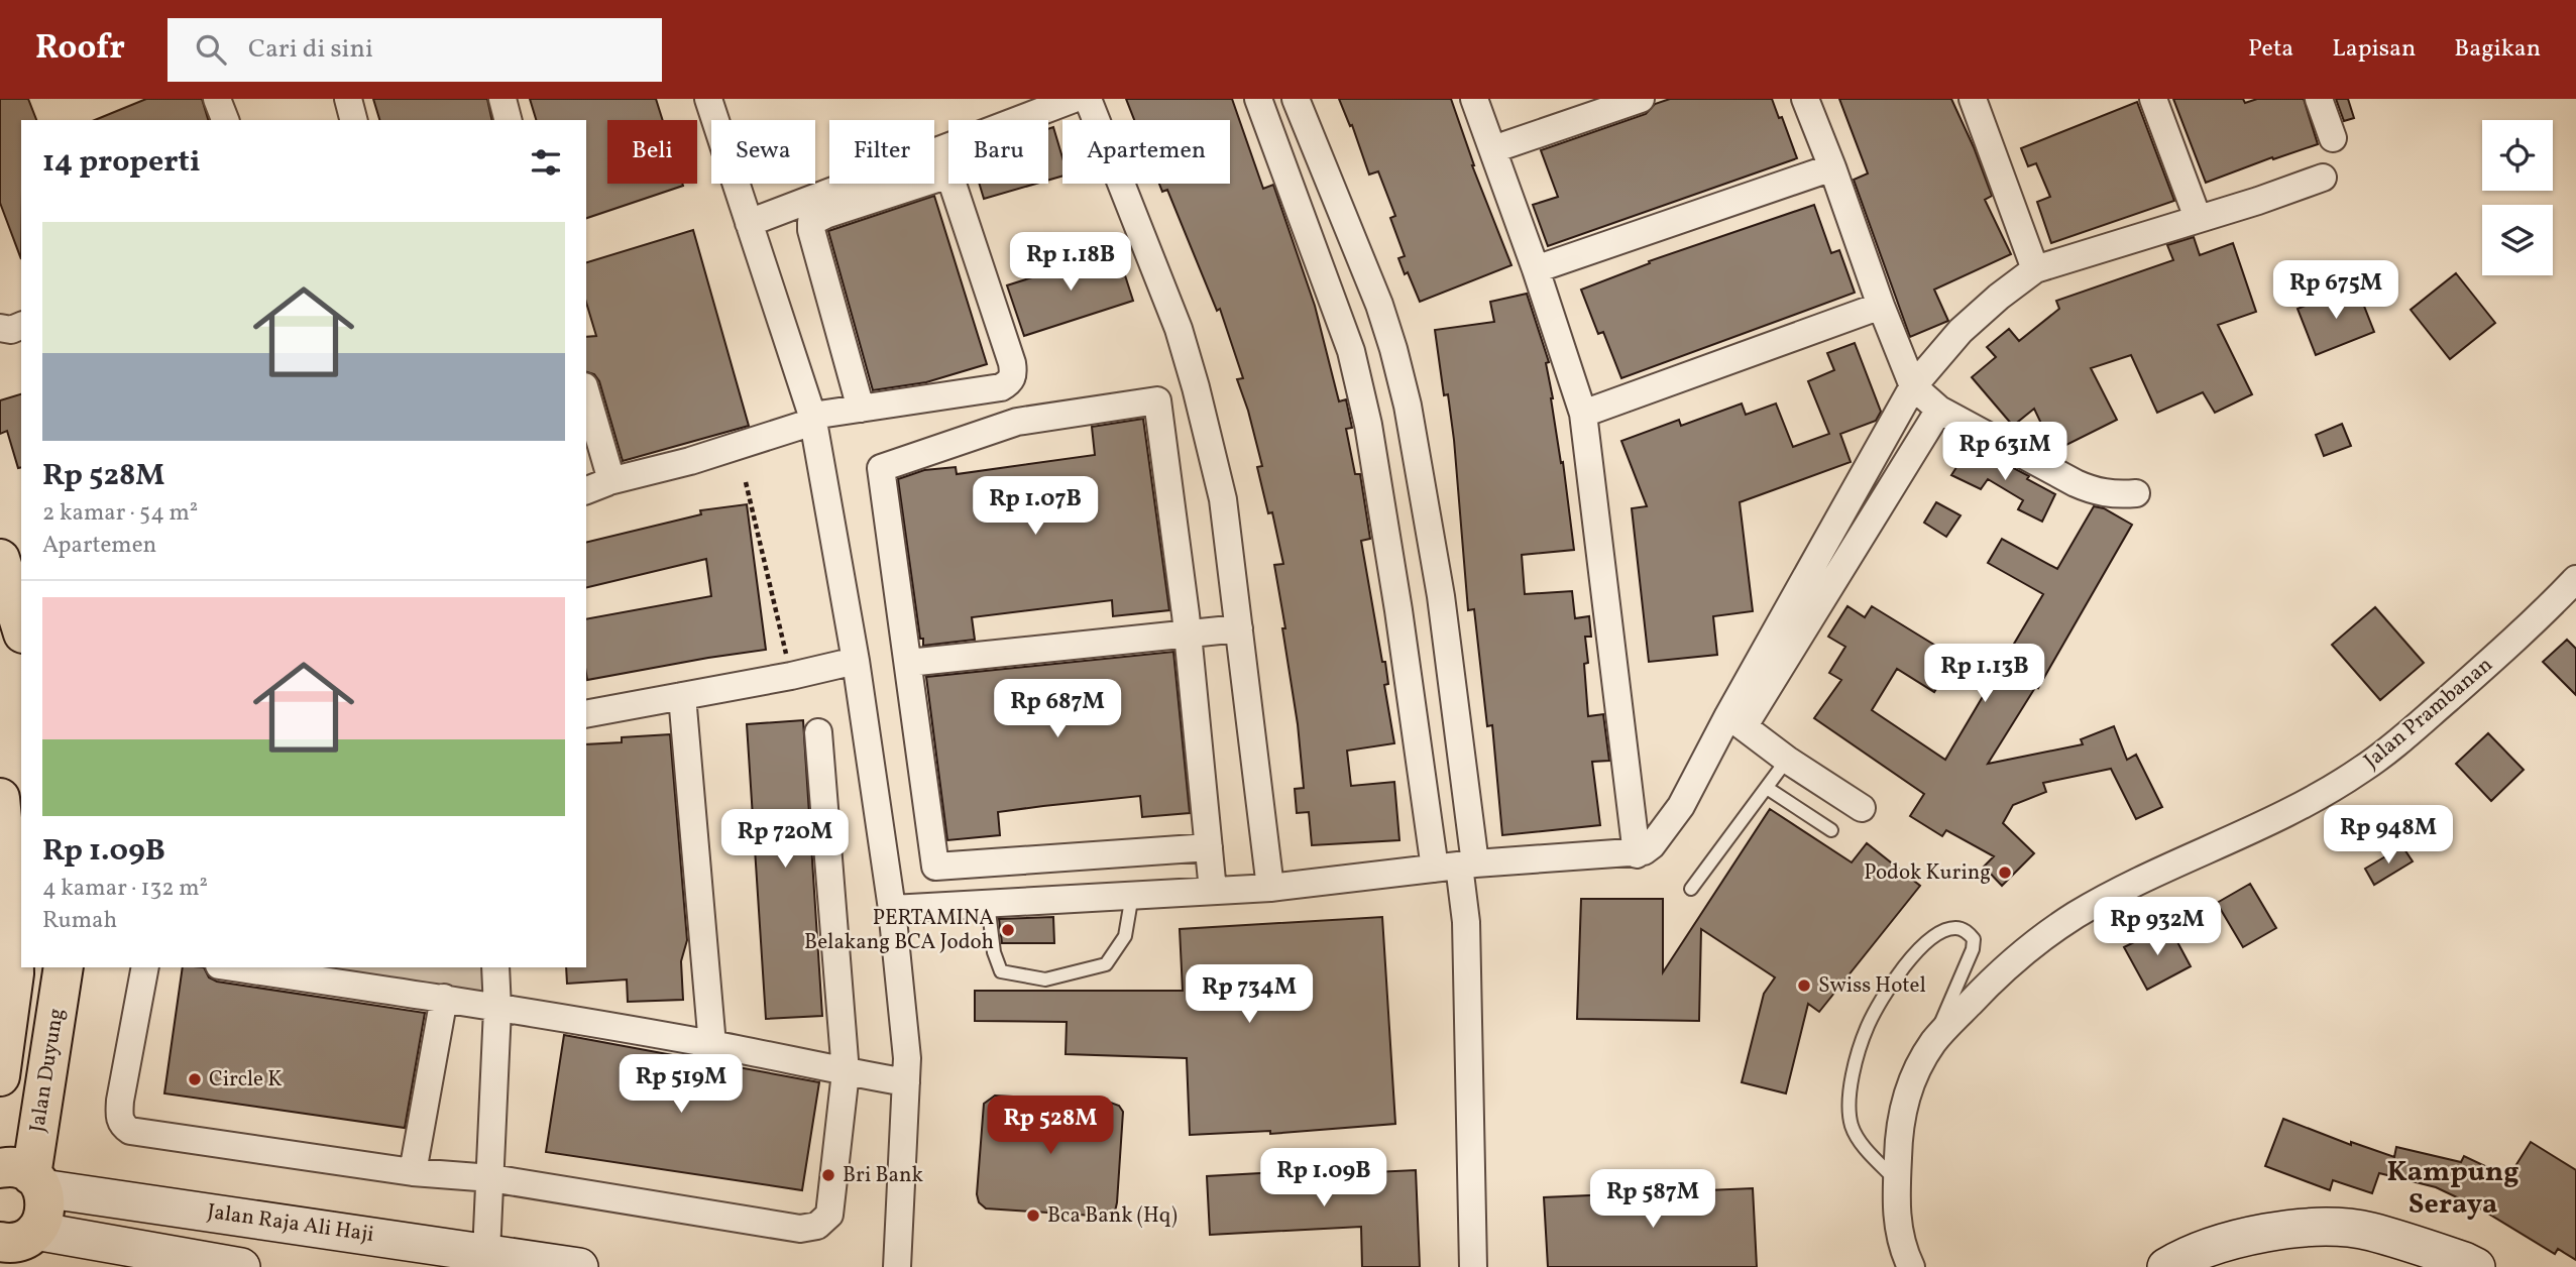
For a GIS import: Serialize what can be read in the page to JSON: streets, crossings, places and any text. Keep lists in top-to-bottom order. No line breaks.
{"streets":{"highway":["Jalan Duyung"],"main road":["Jalan Raja Ali Haji"],"street":["Jalan Prambanan"]},"crossings":[["Jalan Duyung","Jalan Raja Ali Haji"]],"districts":["Kampung Seraya"],"places":["Podok Kuring","PERTAMINA Belakang BCA Jodoh","Swiss Hotel","Circle K","Bri Bank","Bca Bank (Hq)"],"page":{"header":"Roofr","search":"Cari di sini","nav":["Peta","Lapisan","Bagikan"],"chip":["Beli","Sewa","Filter","Baru","Apartemen"],"heading":"14 properti","list":[{"name":"Rp 528M","note":"2 kamar · 54 m² · Apartemen"},{"name":"Rp 1.09B","note":"4 kamar · 132 m² · Rumah"}],"price":["Rp 1.18B","Rp 675M","Rp 631M","Rp 1.07B","Rp 1.13B","Rp 687M","Rp 948M","Rp 720M","Rp 932M","Rp 734M","Rp 519M","Rp 528M","Rp 1.09B","Rp 587M"]}}
